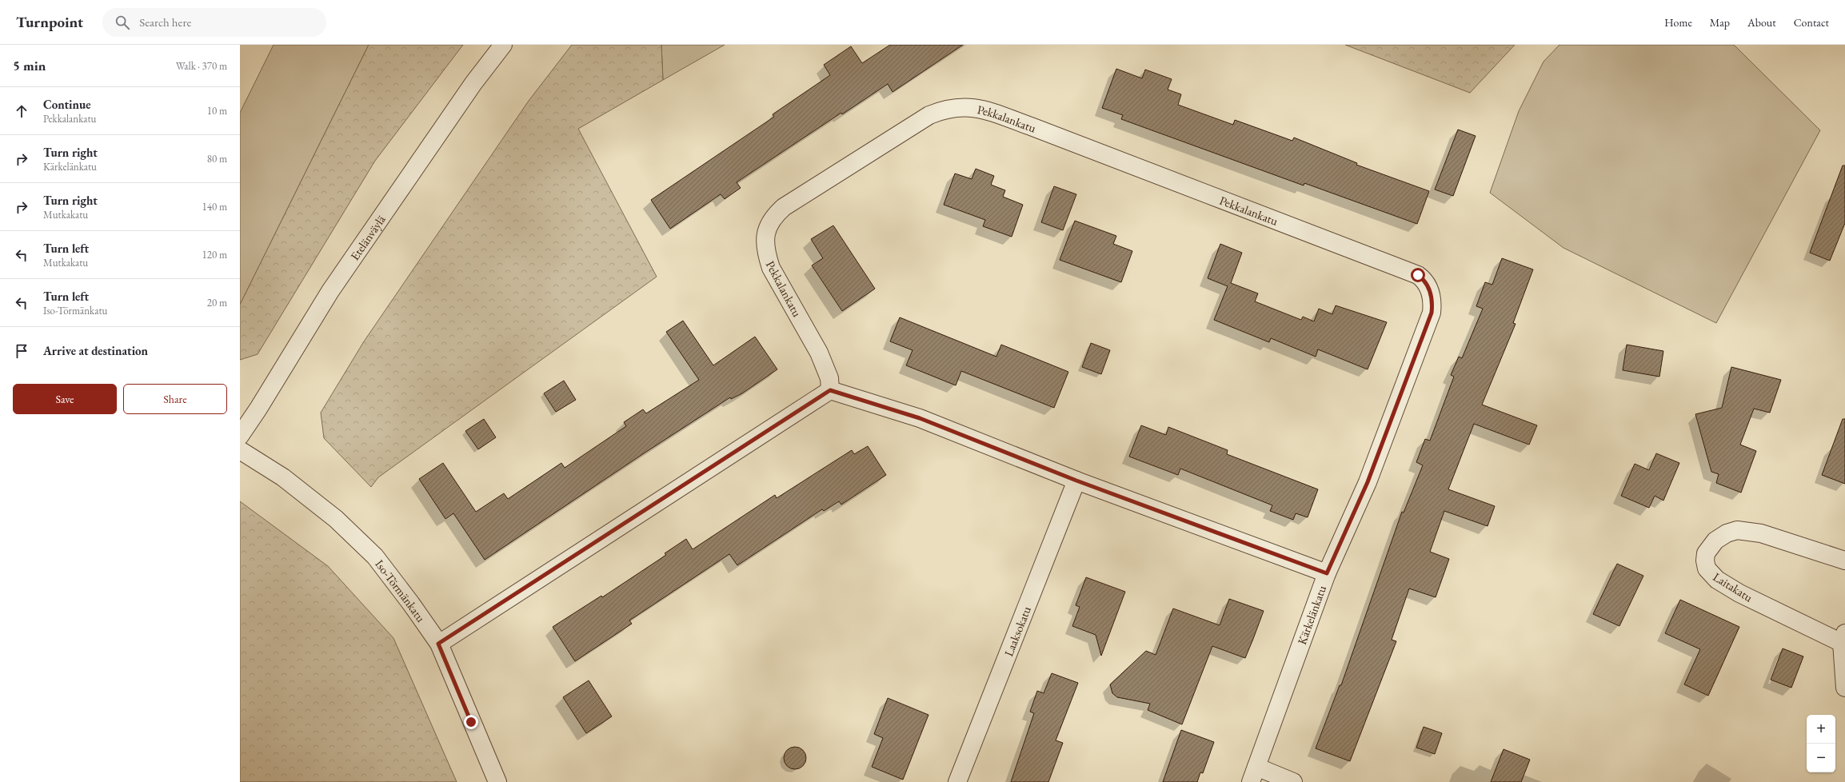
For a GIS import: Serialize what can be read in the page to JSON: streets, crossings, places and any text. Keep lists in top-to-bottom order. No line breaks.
{"streets":{"street":["Pekkalankatu","Etelänväylä","Laitakatu","Iso-Törmänkatu","Kärkelänkatu","Laaksokatu"]},"crossings":[["Pekkalankatu","Kärkelänkatu"]],"page":{"header":"Turnpoint","search":"Search here","nav":["Home","Map","About","Contact"],"heading":["5 min","Walk · 370 m"],"list":[["Continue","Pekkalankatu","10 m"],["Turn right","Kärkelänkatu","80 m"],["Turn right","Mutkakatu","140 m"],["Turn left","Mutkakatu","120 m"],["Turn left","Iso-Törmänkatu","20 m"],"Arrive at destination"],"buttons":["Save","Share"],"map_buttons":["+","−"]}}
